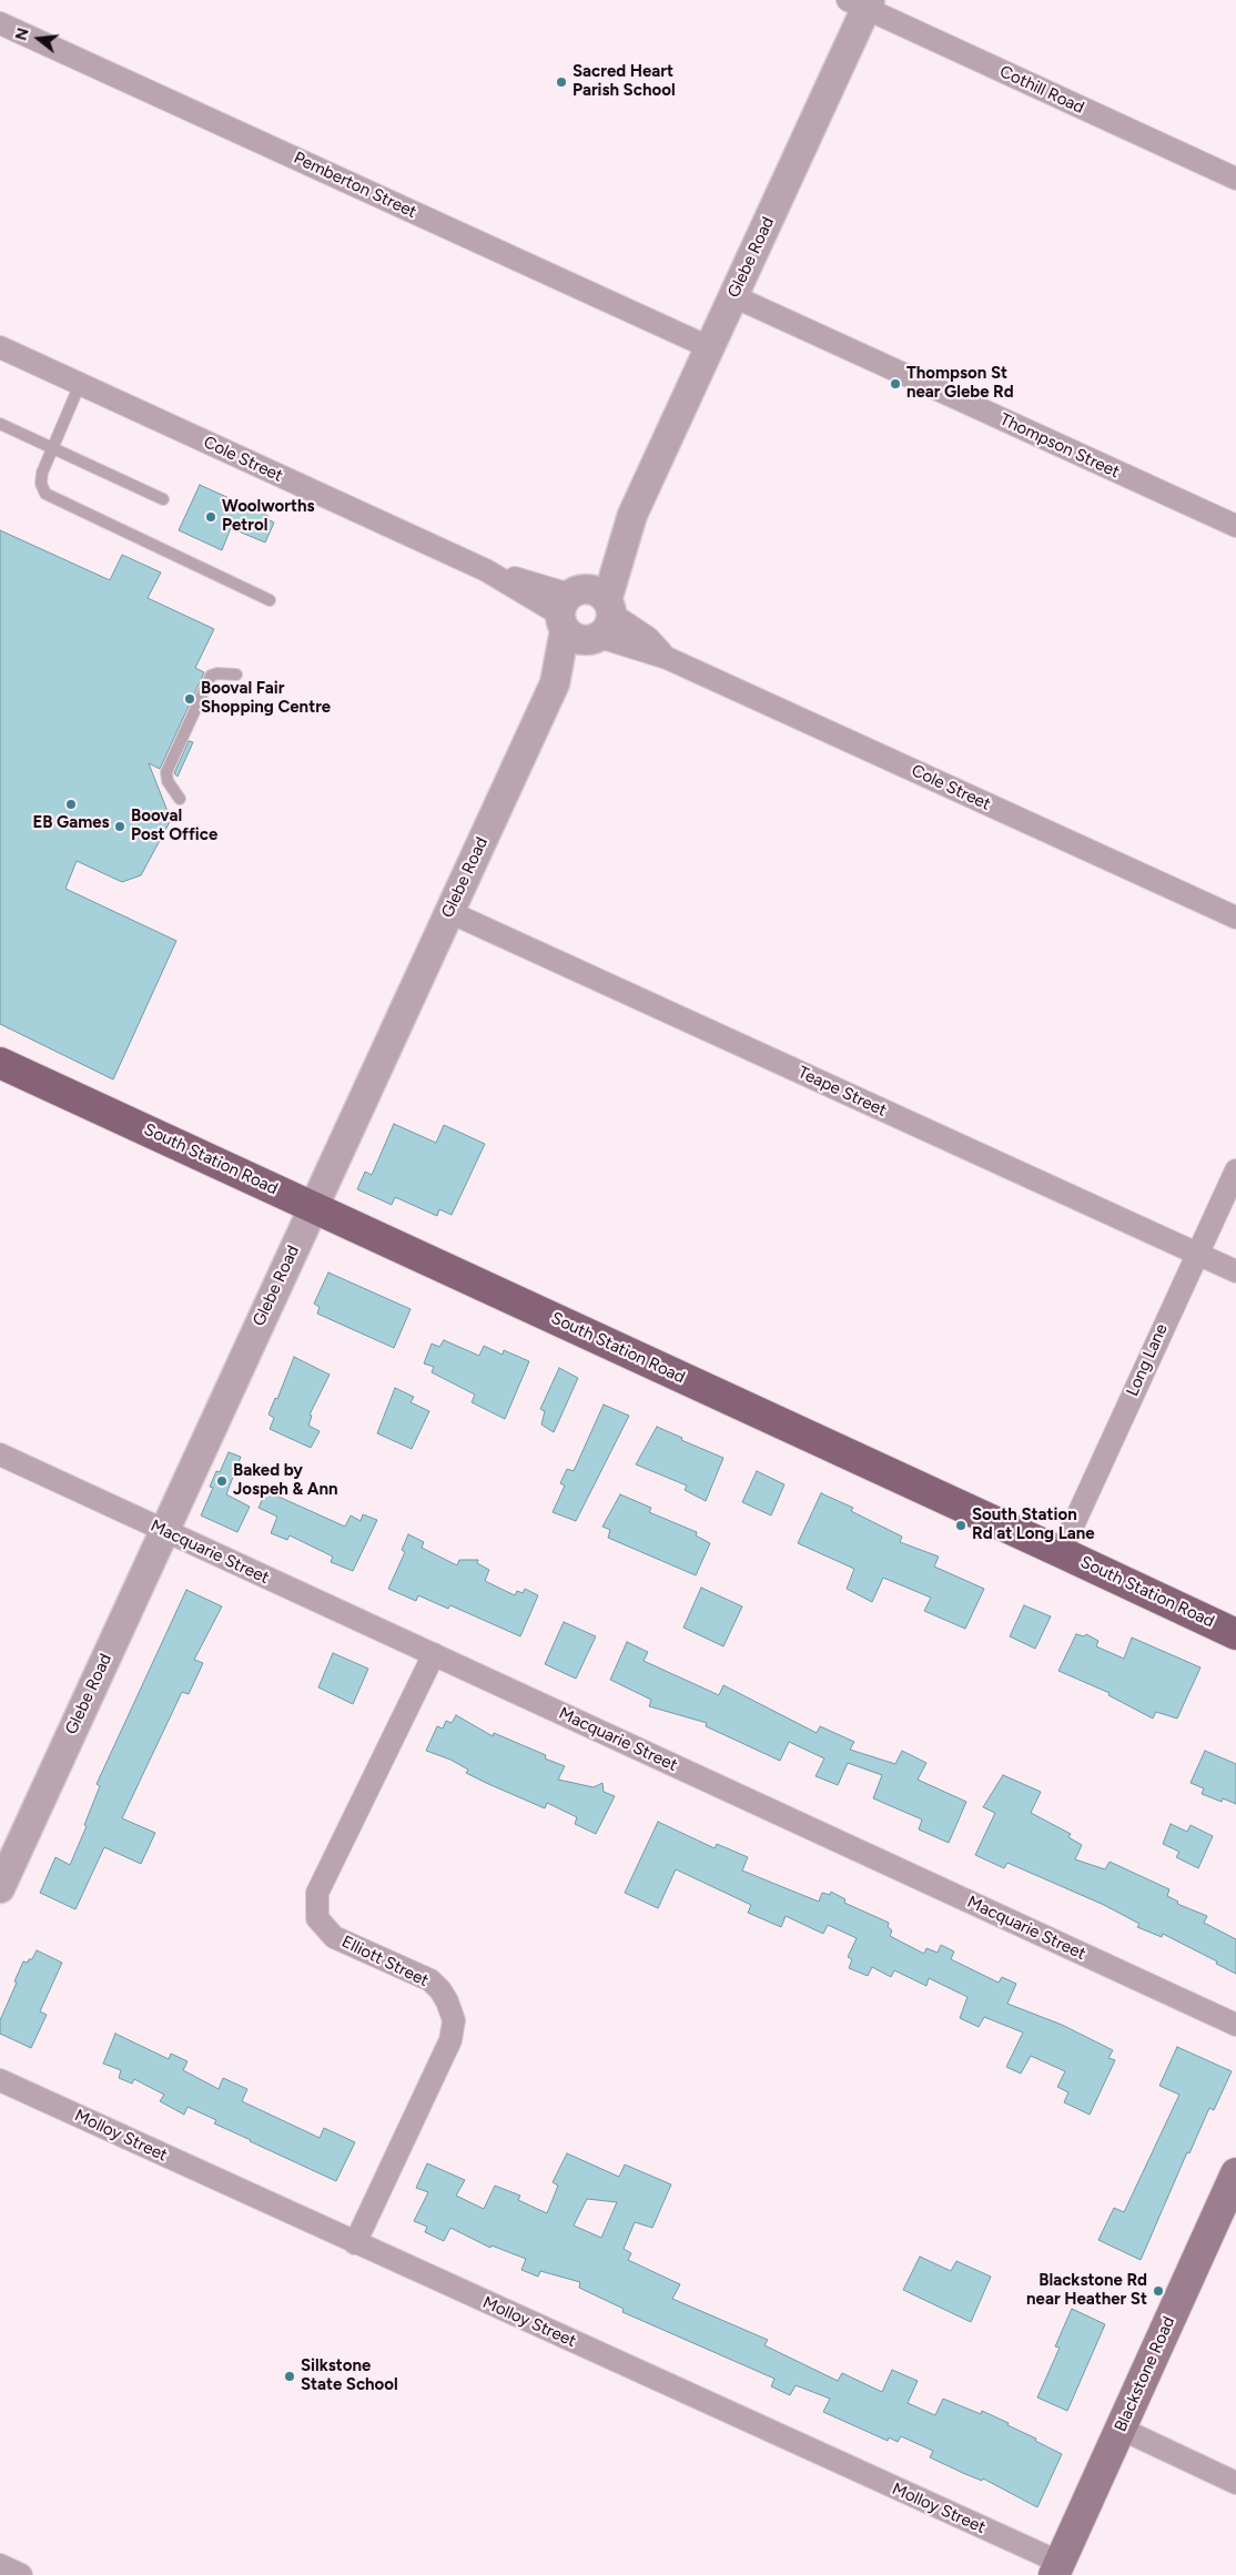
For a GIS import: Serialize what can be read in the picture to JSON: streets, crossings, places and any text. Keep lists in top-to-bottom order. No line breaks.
{"streets":{"main road":["South Station Road","Blackstone Road"],"street":["Cothill Road","Pemberton Street","Glebe Road","Thompson Street","Cole Street","Teape Street","Long Lane","Macquarie Street","Elliott Street","Molloy Street"]},"crossings":[["Cothill Road","Glebe Road"],["Pemberton Street","Glebe Road"],["Glebe Road","Thompson Street"],["Glebe Road","Cole Street"],["Glebe Road","Teape Street"],["Glebe Road","South Station Road"],["Glebe Road","Macquarie Street"],["Teape Street","Long Lane"],["South Station Road","Long Lane"],["Macquarie Street","Elliott Street"],["Elliott Street","Molloy Street"],["Molloy Street","Blackstone Road"]],"places":["Sacred Heart Parish School","Thompson St near Glebe Rd","Woolworths Petrol","Booval Fair Shopping Centre","EB Games","Booval Post Office","Baked by Jospeh & Ann","South Station Rd at Long Lane","Blackstone Rd near Heather St","Silkstone State School"],"north":"left"}
